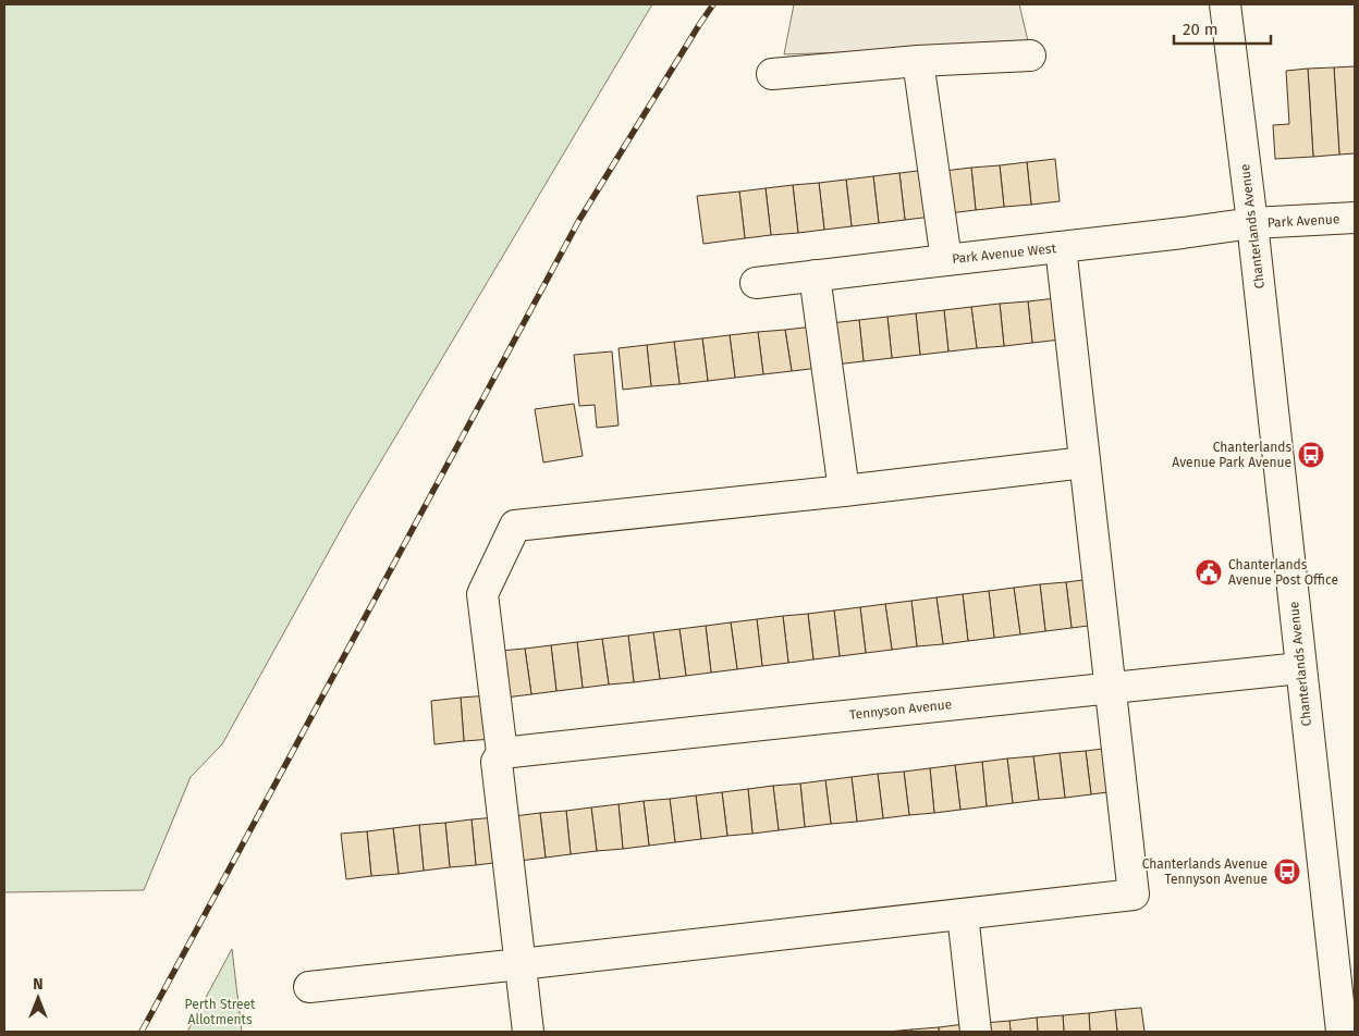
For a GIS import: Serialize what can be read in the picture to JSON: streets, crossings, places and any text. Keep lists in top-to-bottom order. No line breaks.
{"streets":{"street":["Park Avenue","Chanterlands Avenue","Park Avenue West","Tennyson Avenue"]},"crossings":[["Park Avenue","Chanterlands Avenue"],["Park Avenue","Park Avenue West"],["Chanterlands Avenue","Park Avenue West"],["Chanterlands Avenue","Tennyson Avenue"]],"parks":["Perth Street Allotments"],"places":{"bus stop":["Chanterlands Avenue Park Avenue","Chanterlands Avenue Tennyson Avenue"],"public building":["Chanterlands Avenue Post Office"]},"scale_bar":"20 m","north":"top"}
